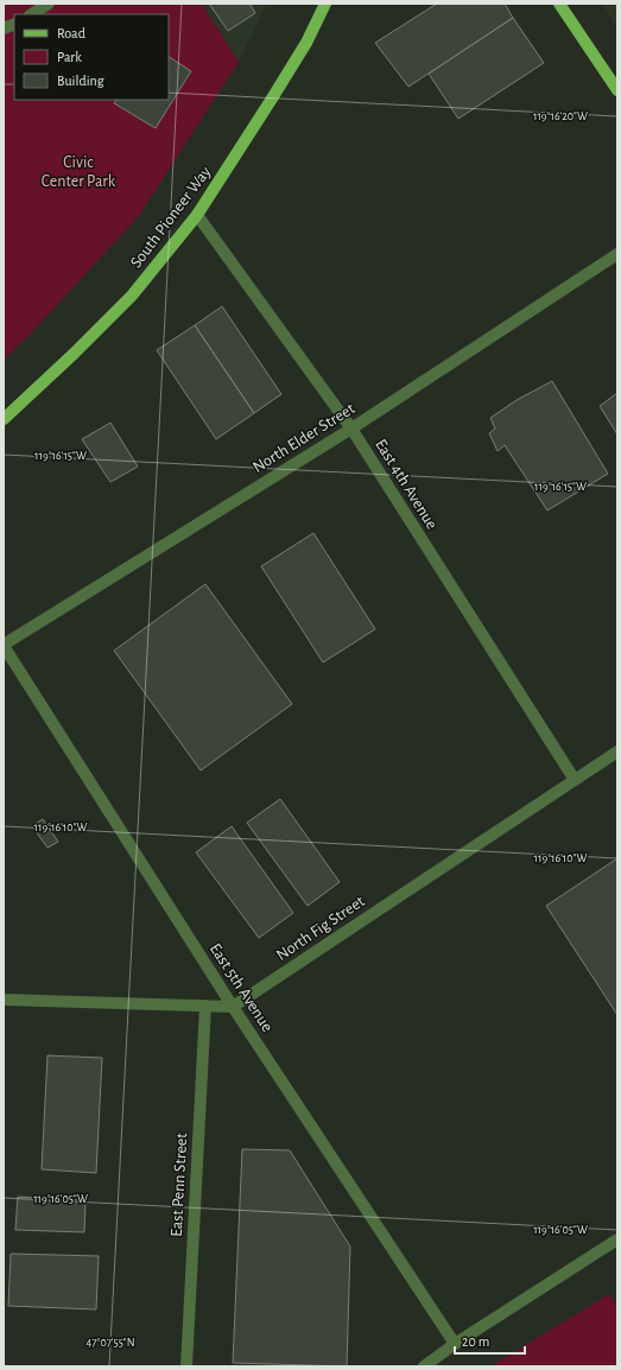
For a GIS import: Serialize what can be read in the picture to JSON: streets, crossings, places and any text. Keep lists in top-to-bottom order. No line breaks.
{"streets":{"main road":["South Pioneer Way"],"street":["North Elder Street","East 4th Avenue","North Fig Street","East 5th Avenue","East Penn Street"]},"crossings":[["South Pioneer Way","East 4th Avenue"],["North Elder Street","East 4th Avenue"],["North Elder Street","East 5th Avenue"],["East 4th Avenue","North Fig Street"],["North Fig Street","East 5th Avenue"]],"parks":["Civic Center Park"],"legend":["Road","Park","Building"],"scale_bar":"20 m","coordinates":["119°16'20\"W","119°16'15\"W","119°16'10\"W","119°16'05\"W","47°07'55\"N"]}
